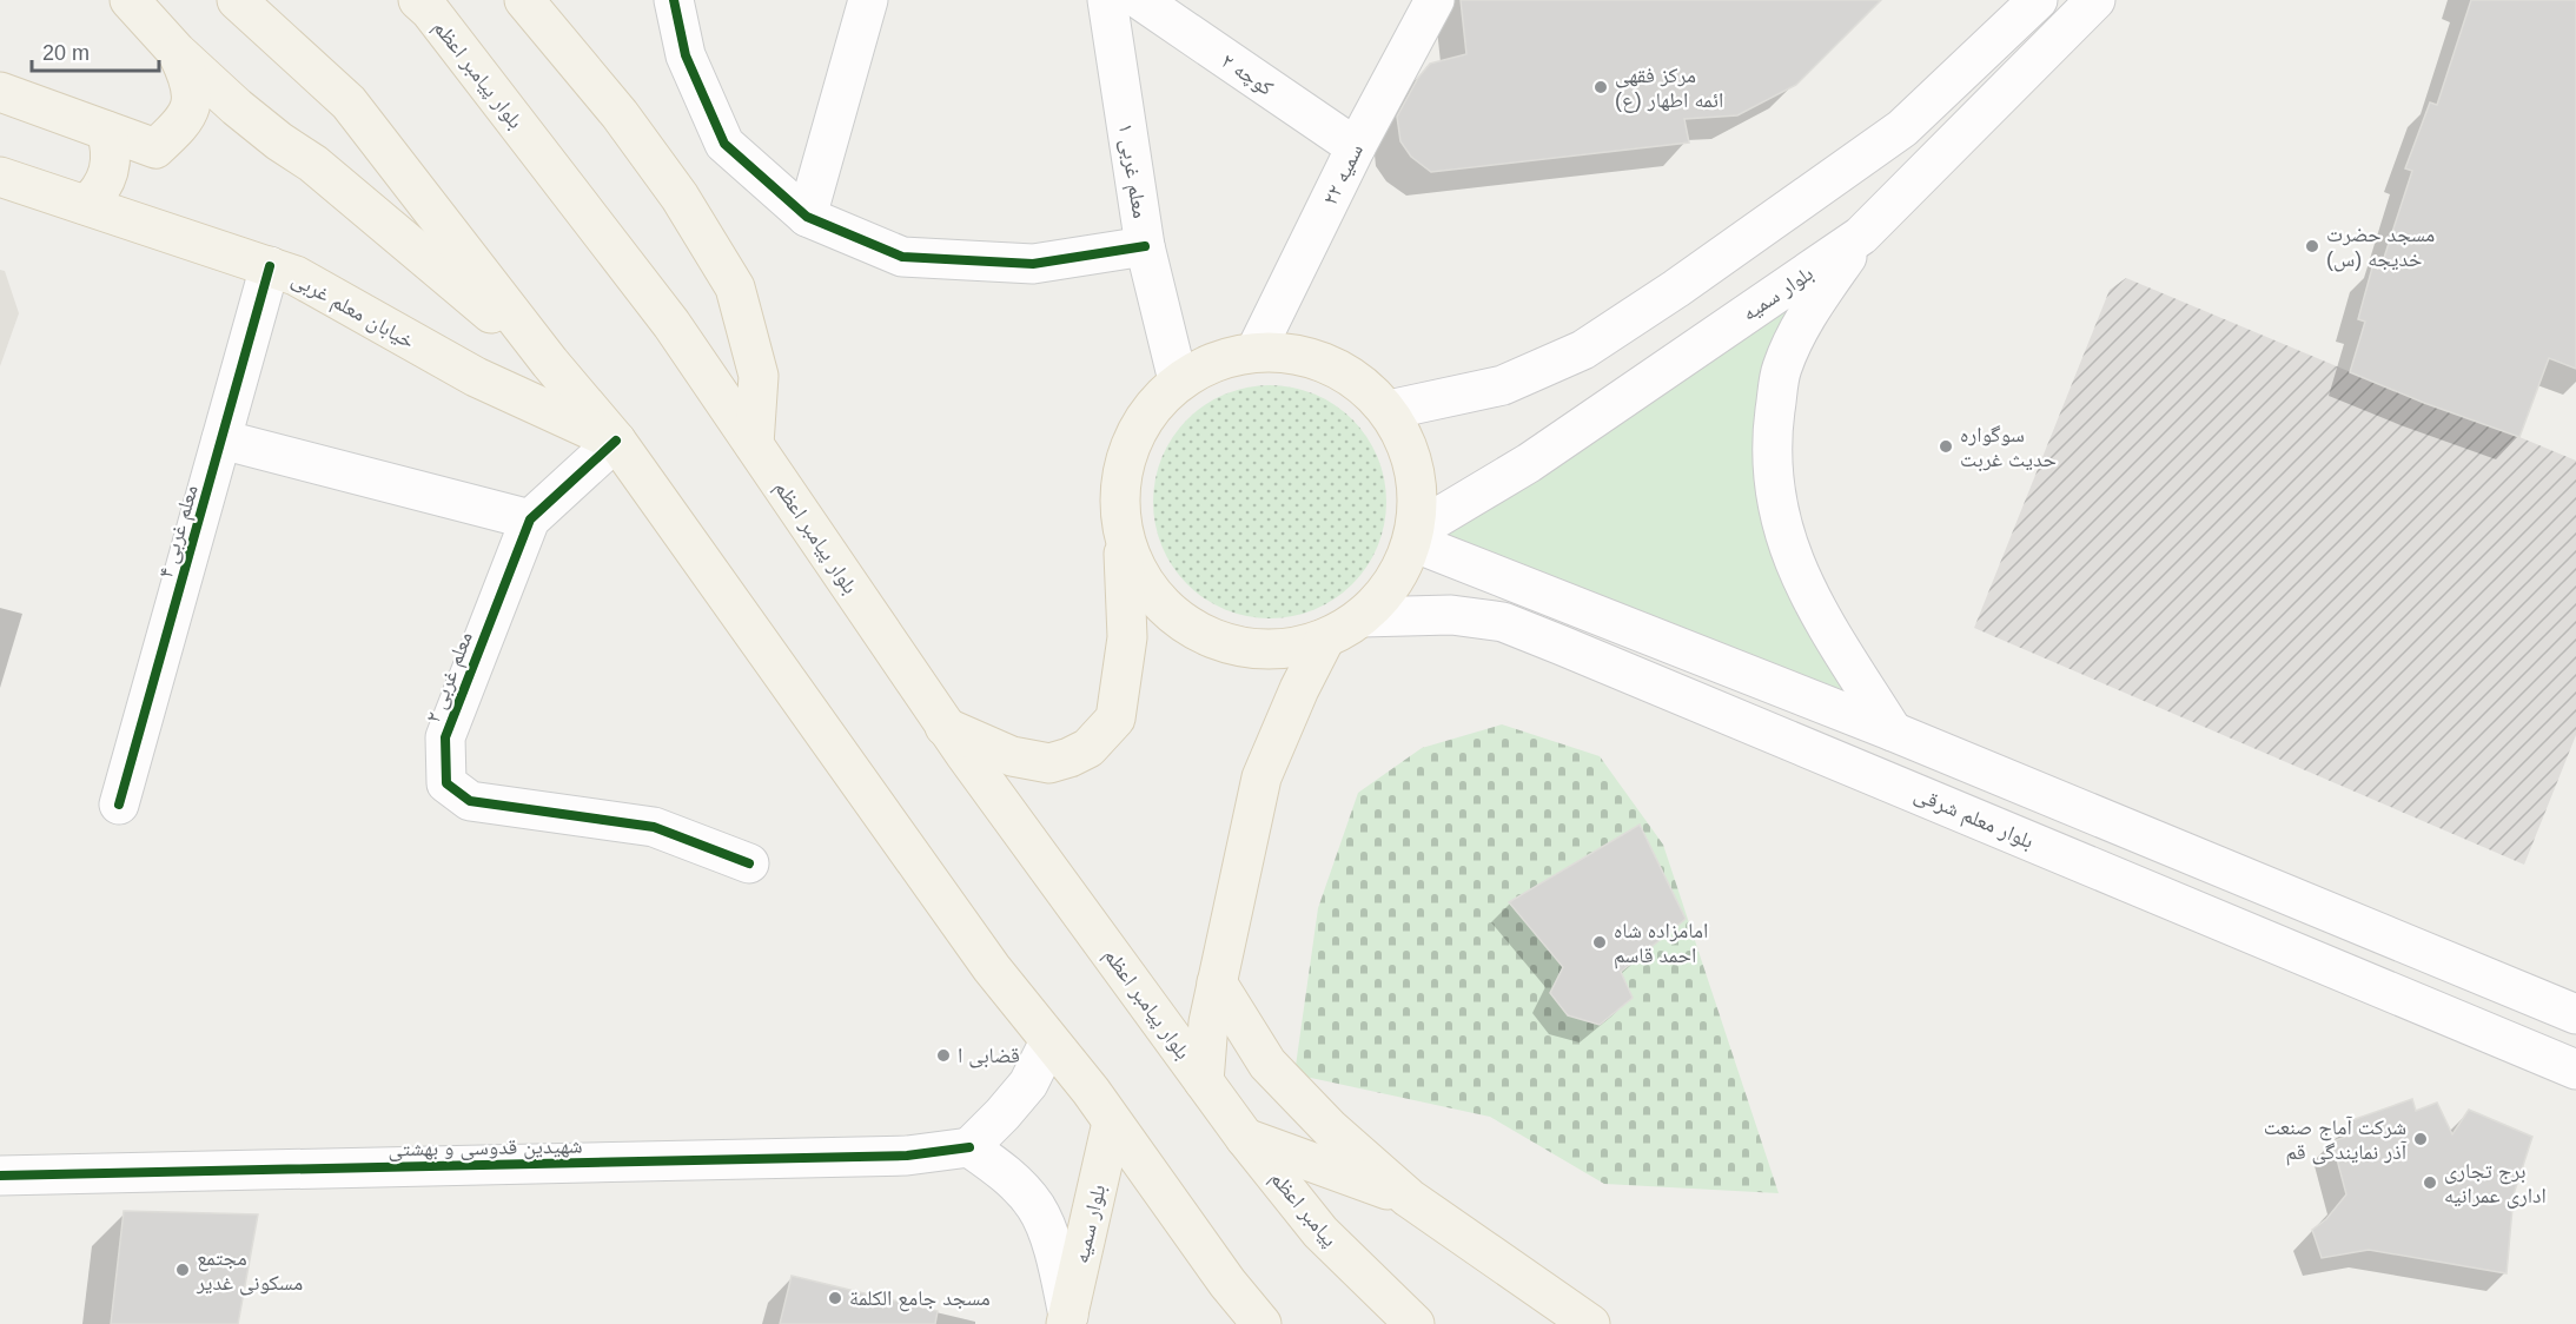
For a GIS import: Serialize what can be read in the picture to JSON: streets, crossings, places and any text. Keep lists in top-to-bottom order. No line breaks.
{"streets":{"main road":["بلوار پیامبر اعظم","بلوار سمیه","خیابان معلم غربی","پیامبر اعظم"],"street":["کوچه ۲","معلم غربی ۱","سمیه ۲۲","معلم غربی ۴","معلم غربی ۲","بلوار معلم شرقی","شهیدین قدوسی و بهشتی"]},"crossings":[["بلوار پیامبر اعظم","پیامبر اعظم"],["کوچه ۲","سمیه ۲۲"],["خیابان معلم غربی","معلم غربی ۴"],["خیابان معلم غربی","معلم غربی ۲"]],"places":["مرکز فقهی ائمه اطهار (ع)","مسجد حضرت خدیجه (س)","سوگواره حدیث غربت","امامزاده شاه احمد قاسم","قضابی ا","شرکت آماج صنعت آذر نمایندگی قم","برج تجاری اداری عمرانیه","مجتمع مسکونی غدیر","مسجد جامع الکلمة"],"scale_bar":"20 m"}
